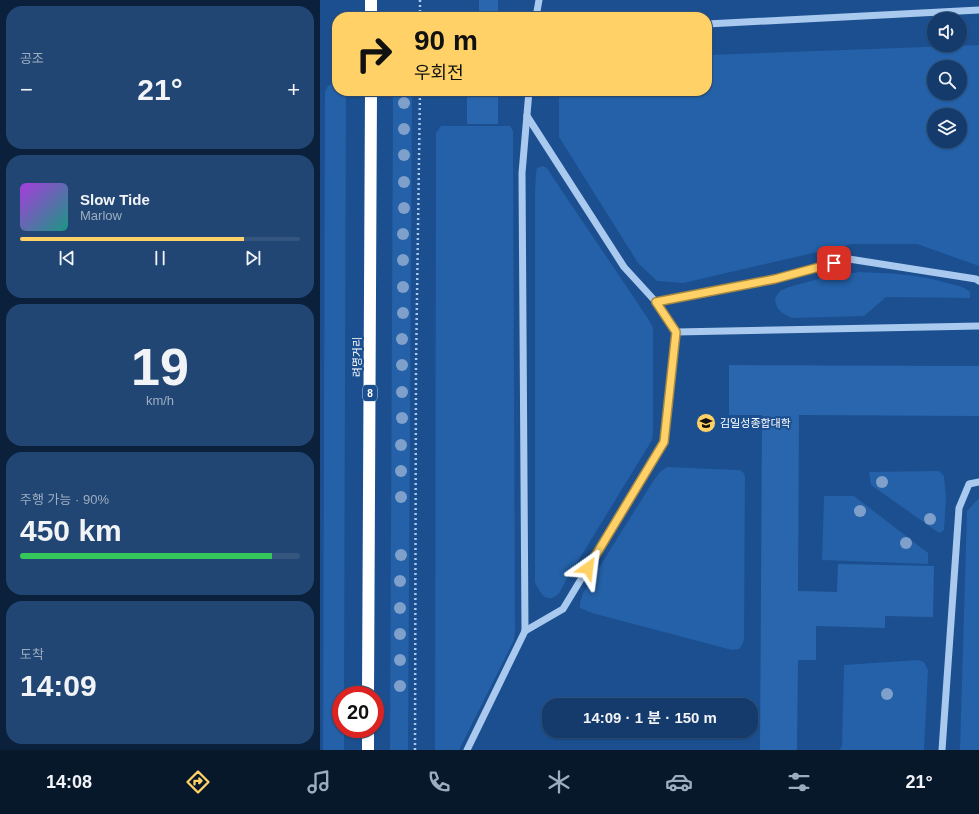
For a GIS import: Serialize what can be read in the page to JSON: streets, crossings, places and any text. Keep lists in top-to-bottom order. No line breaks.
{"streets":{"highway":["려명거리","8"]},"places":{"school or university":["김일성종합대학"]},"page":{"tile":["공조",["19","km/h"],["주행 가능 · 90%","450 km"],["도착","14:09"]],"turn":["90 m","우회전"],"heat":["−","21°","+"],"song":["Slow Tide","Marlow"],"limit":"20","trip":"14:09 · 1 분 · 150 m","tabs":["14:08","21°"]}}
